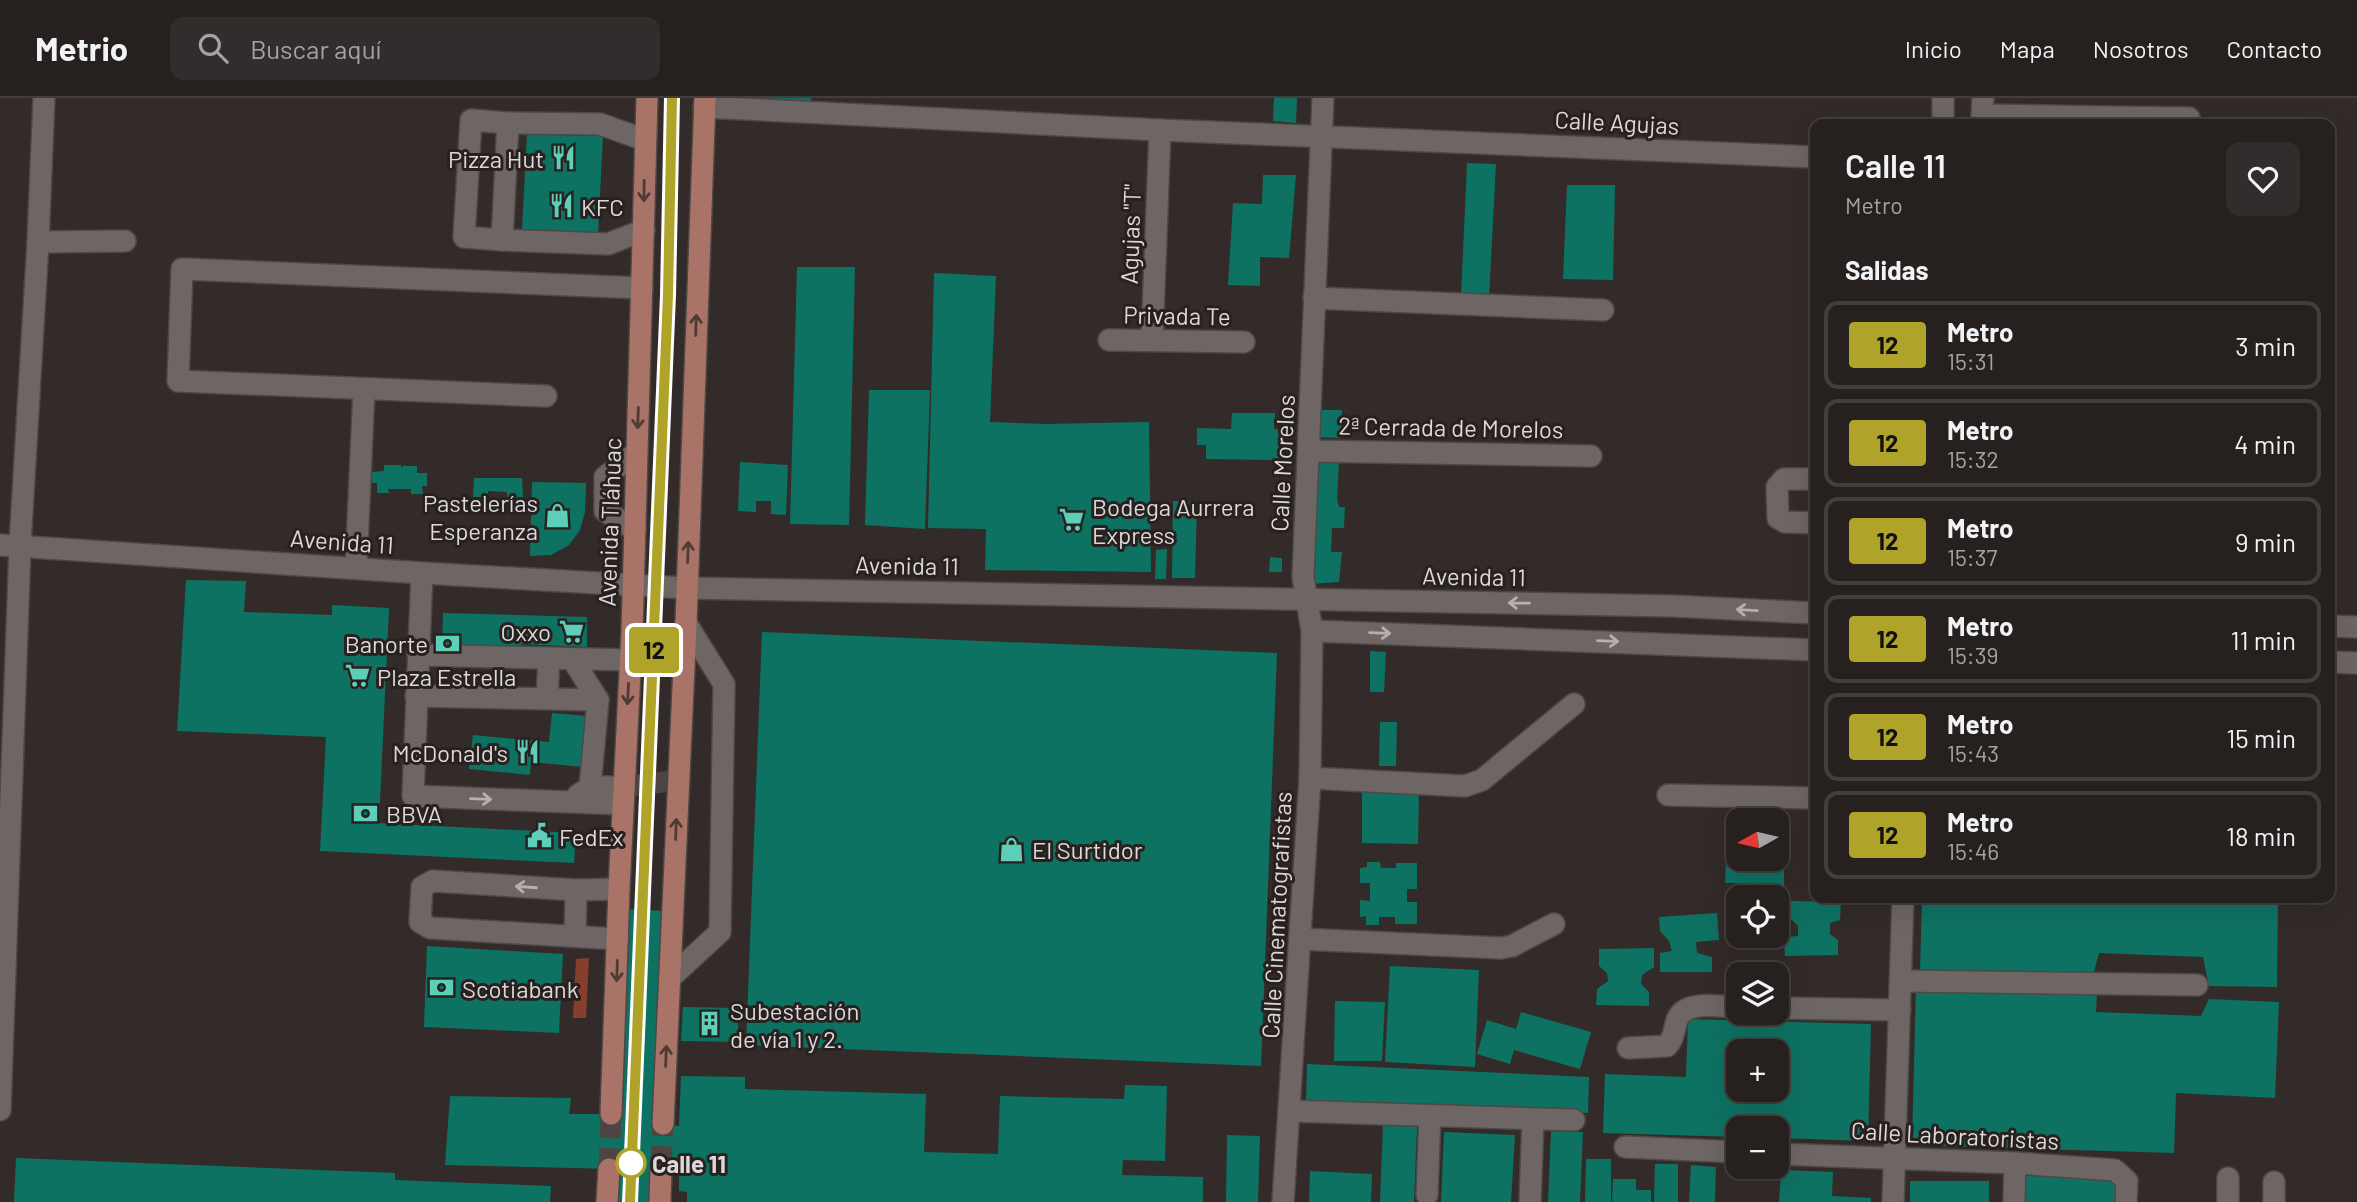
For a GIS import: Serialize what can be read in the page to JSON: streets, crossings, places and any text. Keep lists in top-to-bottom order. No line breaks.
{"streets":{"main road":["Avenida Tláhuac"],"street":["Calle Agujas","Agujas \"T\"","Privada Te","2ª Cerrada de Morelos","Calle Morelos","Avenida 11","Calle Cinematografistas","Calle Laboratoristas"]},"crossings":[["Calle Agujas","Agujas \"T\""],["Calle Agujas","Calle Morelos"],["Agujas \"T\"","Privada Te"],["2ª Cerrada de Morelos","Calle Morelos"],["Calle Morelos","Avenida 11"],["Calle Morelos","Calle Cinematografistas"],["Avenida Tláhuac","Avenida 11"]],"places":{"restaurant":["Pizza Hut","KFC","McDonald's"],"shop":["Pastelerías Esperanza","El Surtidor"],"supermarket":["Bodega Aurrera Express","Oxxo","Plaza Estrella"],"bank":["Banorte","BBVA","Scotiabank"],"public building":["FedEx"],"building":["Subestación de vía 1 y 2."],"other":["Calle 11"]},"lines":["metro line 12"],"north":"left","page":{"header":"Metrio","search":"Buscar aquí","nav":["Inicio","Mapa","Nosotros","Contacto"],"on_map":"12","heading":[["Calle 11","Metro"],"Salidas"],"list":[{"mark":"12","name":"Metro","note":"15:31","value":"3 min"},{"mark":"12","name":"Metro","note":"15:32","value":"4 min"},{"mark":"12","name":"Metro","note":"15:37","value":"9 min"},{"mark":"12","name":"Metro","note":"15:39","value":"11 min"},{"mark":"12","name":"Metro","note":"15:43","value":"15 min"},{"mark":"12","name":"Metro","note":"15:46","value":"18 min"}],"map_buttons":["+","−"]}}
